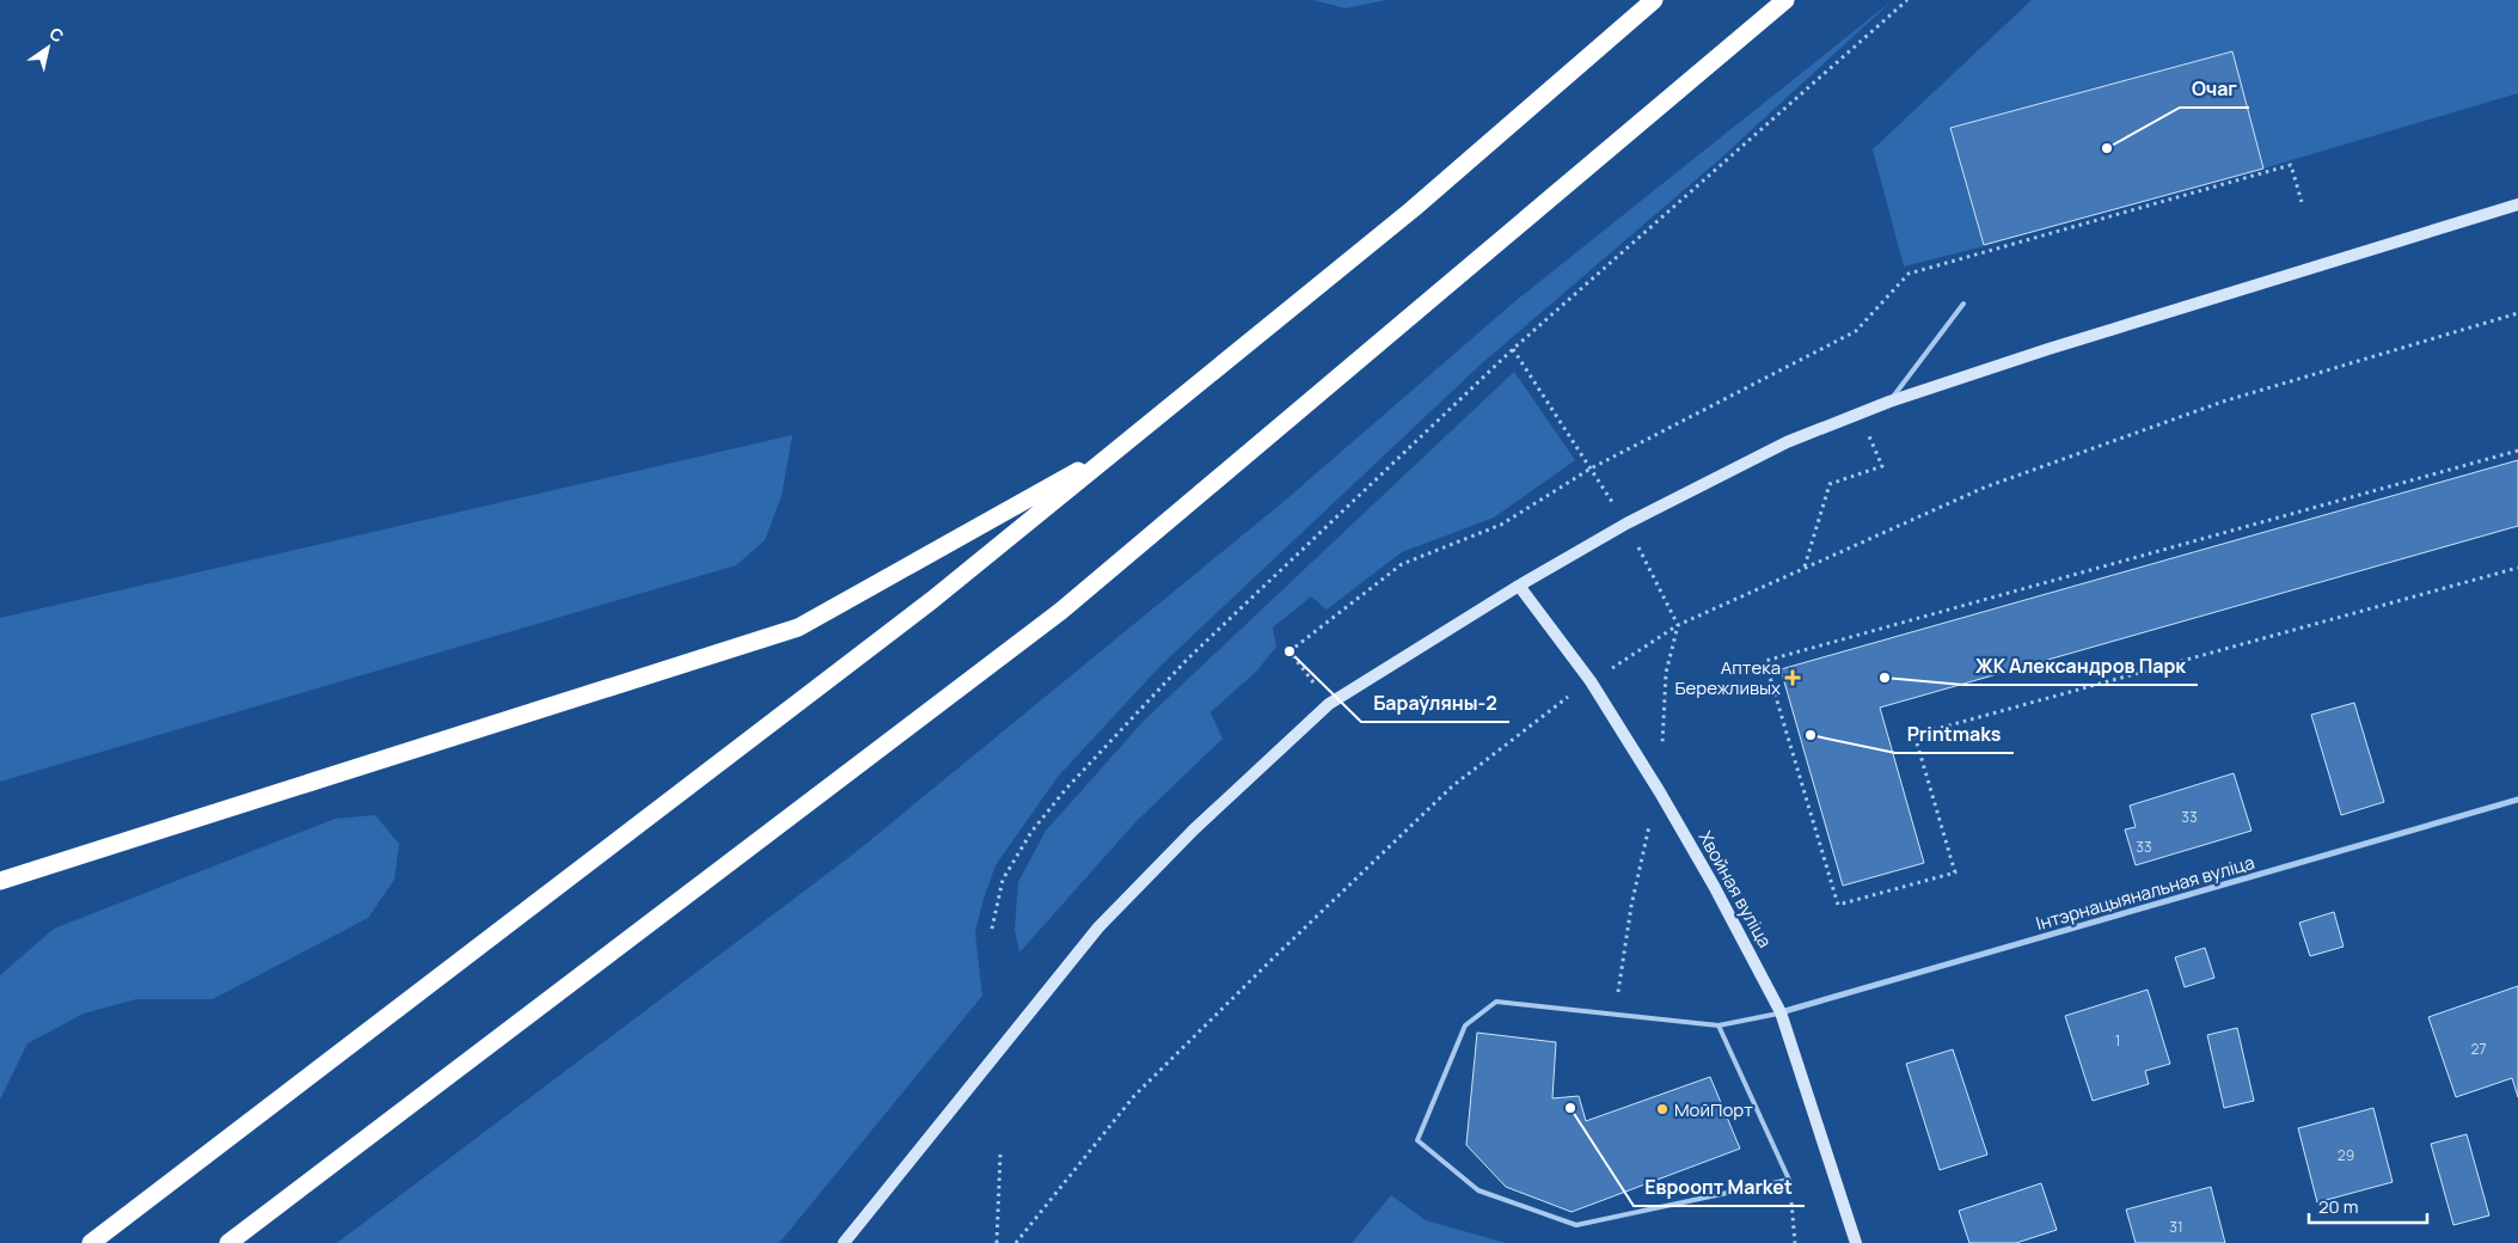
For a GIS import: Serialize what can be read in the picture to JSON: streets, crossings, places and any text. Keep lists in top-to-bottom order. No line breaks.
{"streets":{"main road":["Хвойная вуліца"],"street":["Інтэрнацыянальная вуліца"]},"crossings":[["Хвойная вуліца","Інтэрнацыянальная вуліца"]],"places":{"other":["Очаг","Бараўляны-2","ЖК Александров Парк","Printmaks","Евроопт Market","МойПорт"],"health":["Аптека Бережливых"]},"house_numbers":["33","33","1","27","29","31"],"scale_bar":"20 m","north":"top right"}
